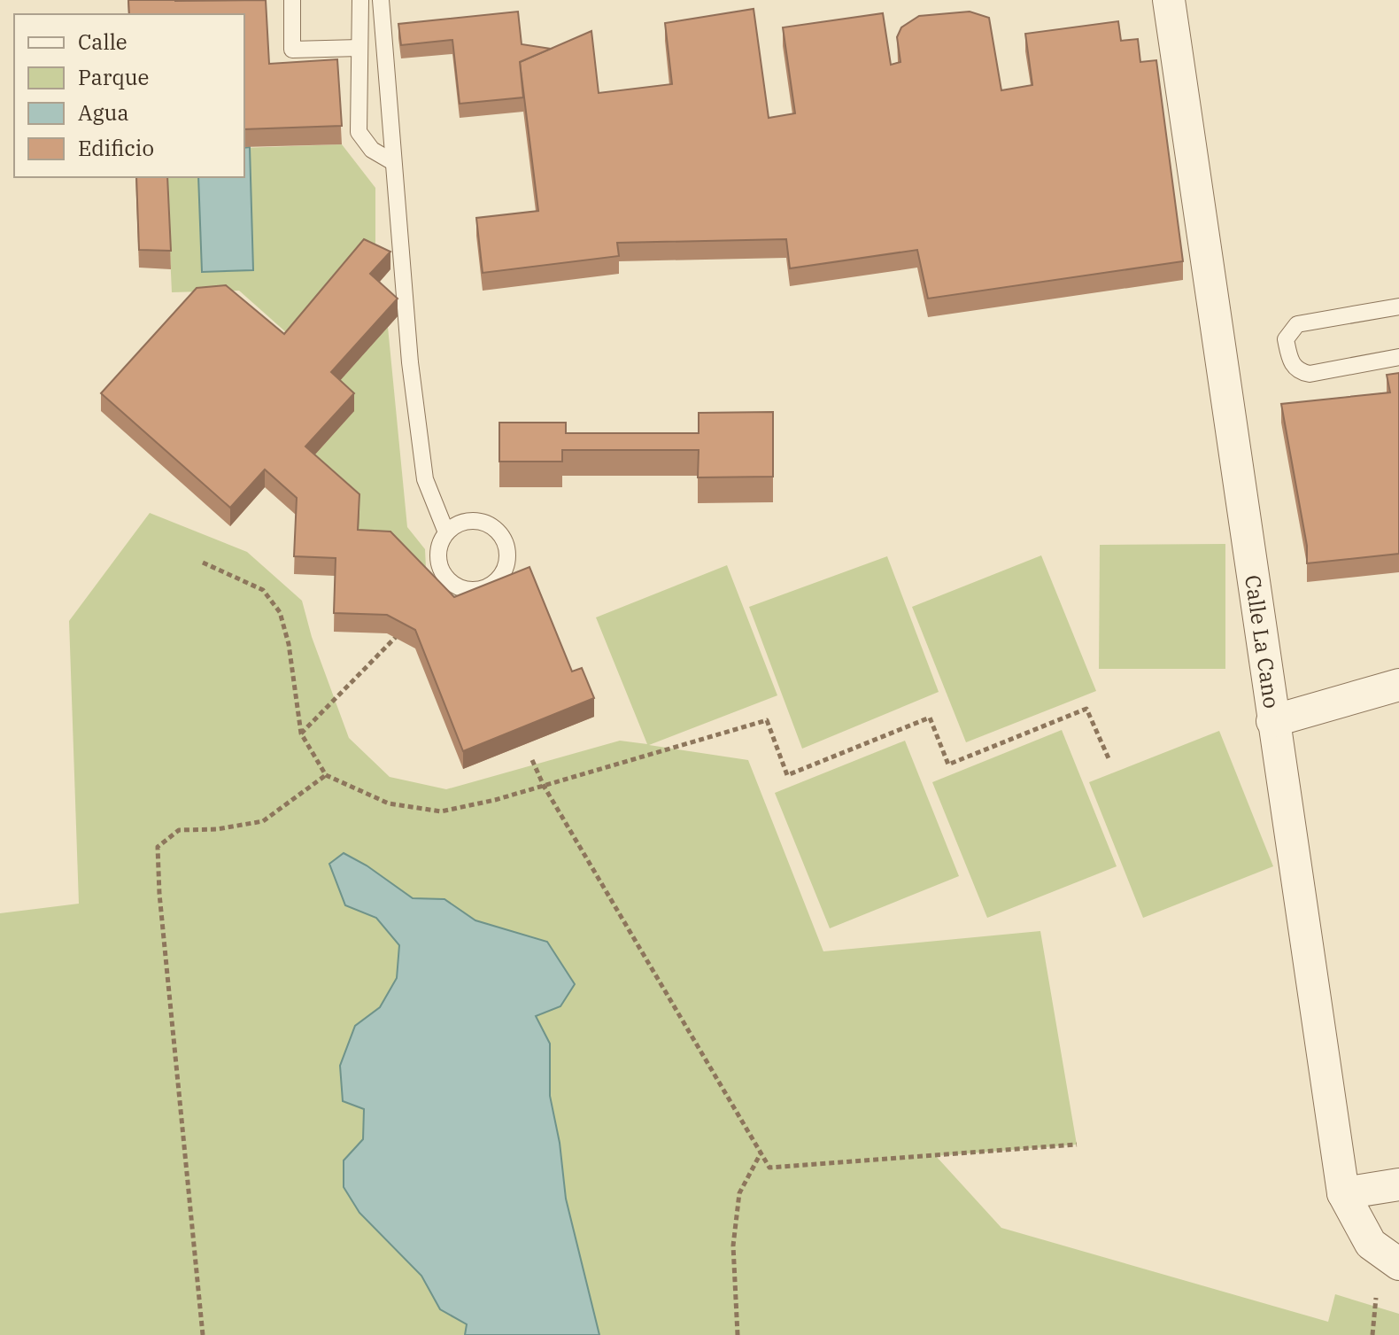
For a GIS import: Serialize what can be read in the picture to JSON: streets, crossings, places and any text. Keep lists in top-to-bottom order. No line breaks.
{"streets":{"street":["Calle La Cano"]},"legend":["Calle","Parque","Agua","Edificio"]}
